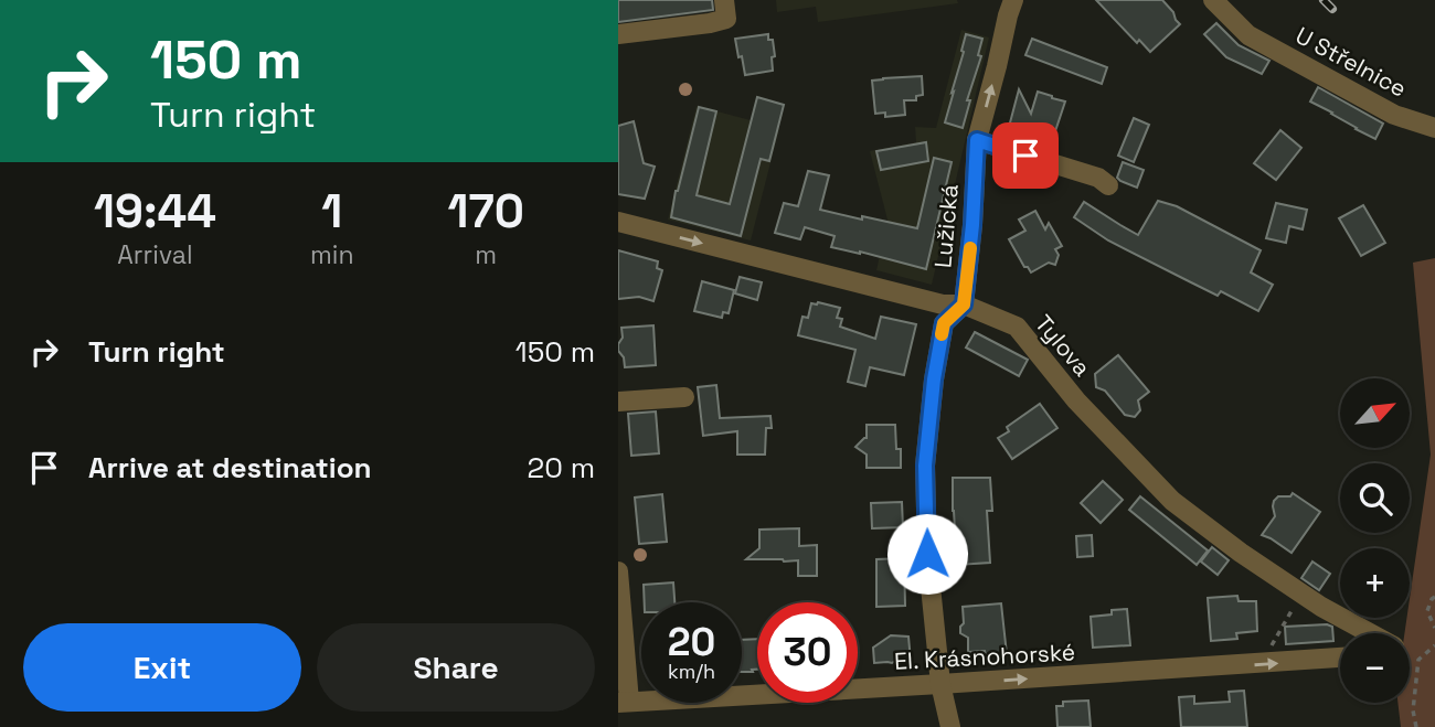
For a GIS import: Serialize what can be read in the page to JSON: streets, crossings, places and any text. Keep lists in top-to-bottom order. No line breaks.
{"streets":{"street":["U Střelnice","Lužická","Tylova","El. Krásnohorské"]},"crossings":[["Lužická","Tylova"],["Lužická","El. Krásnohorské"]],"one_way":["Tylova","El. Krásnohorské"],"north":"top right","page":{"turn":["150 m","Turn right"],"eta":["19:44","Arrival","1","min","170","m"],"list":[{"name":"Turn right","value":"150 m"},{"name":"Arrive at destination","value":"20 m"}],"map_buttons":["+","−"],"speed":"20 km/h","limit":"30","buttons":["Exit","Share"]}}
